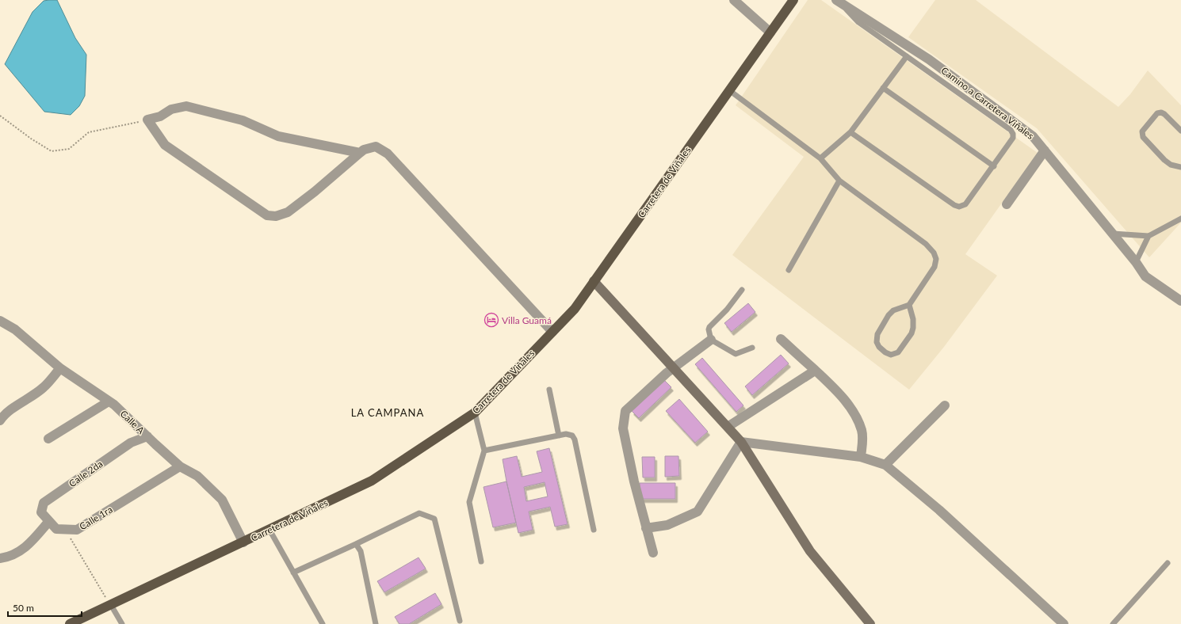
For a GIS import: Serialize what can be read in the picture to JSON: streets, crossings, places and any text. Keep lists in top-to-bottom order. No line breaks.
{"streets":{"main road":["Carretera de Viñales"],"street":["Camino a Carretera Viñales","Calle A","Calle 2da","Calle 1ra"]},"crossings":[["Carretera de Viñales","Calle A"],["Calle A","Calle 2da"],["Calle A","Calle 1ra"],["Calle 2da","Calle 1ra"]],"districts":["LA CAMPANA"],"places":{"hotel":["Villa Guamá"]},"scale_bar":"50 m"}
